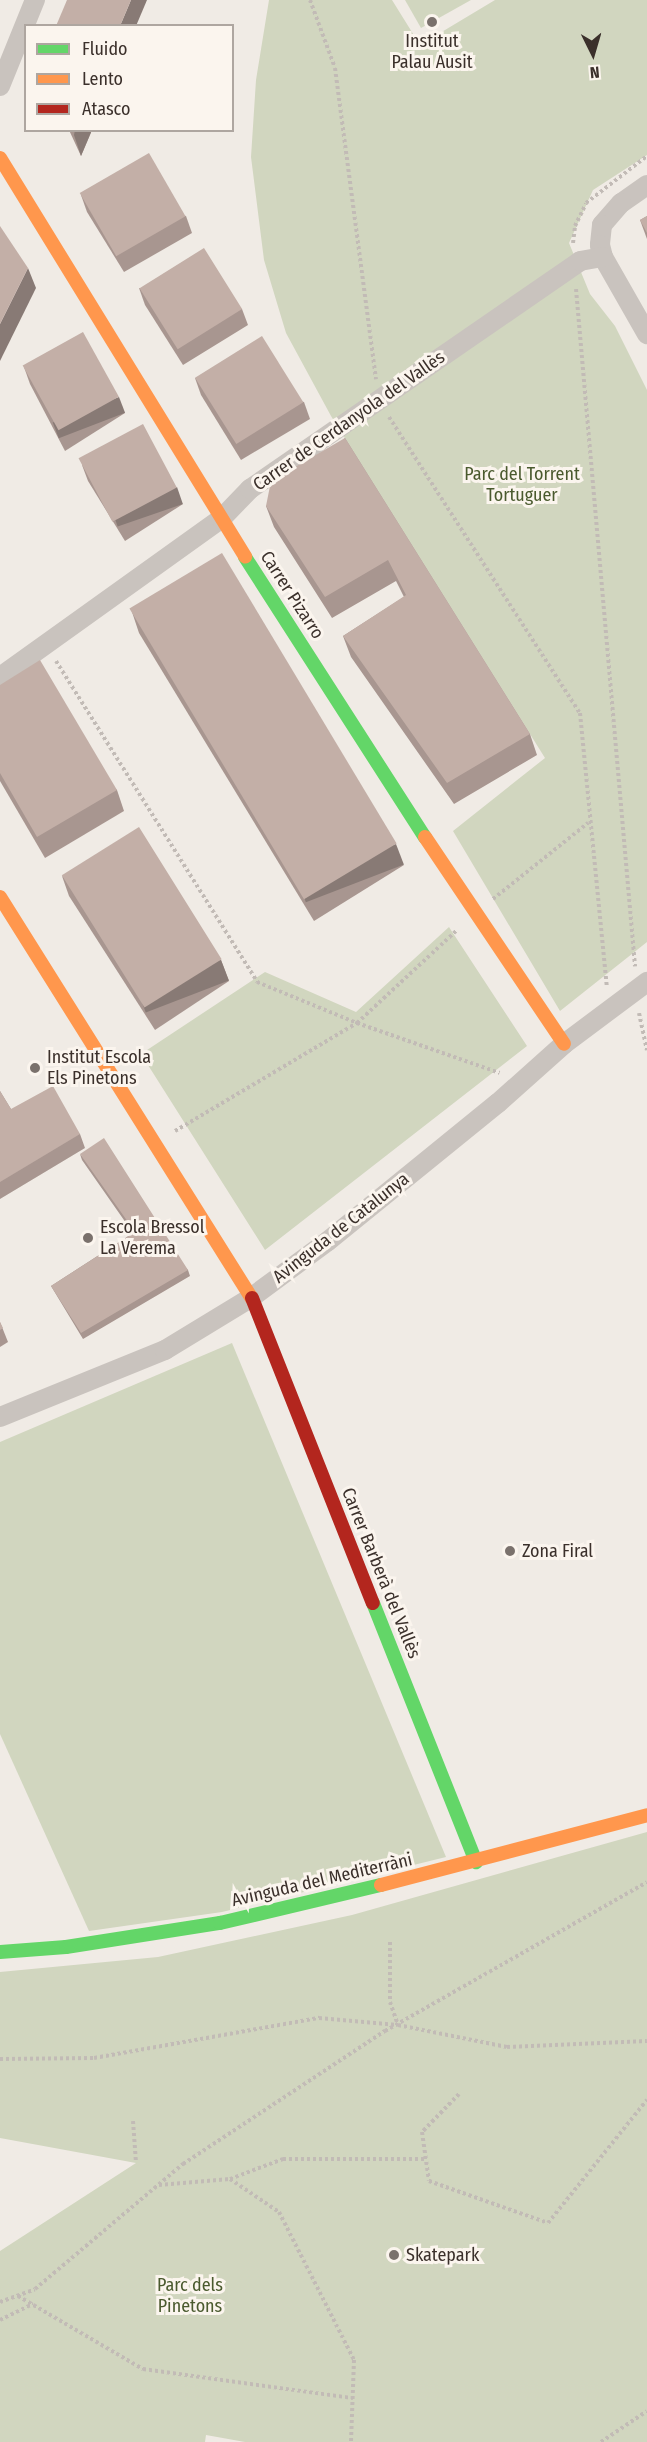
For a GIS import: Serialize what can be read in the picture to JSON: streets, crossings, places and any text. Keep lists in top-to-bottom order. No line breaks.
{"streets":{"street":["Carrer de Cerdanyola del Vallès","Carrer Pizarro","Avinguda de Catalunya","Carrer Barberà del Vallès","Avinguda del Mediterràni"]},"crossings":[["Carrer de Cerdanyola del Vallès","Carrer Pizarro"],["Carrer Pizarro","Avinguda de Catalunya"],["Avinguda de Catalunya","Carrer Barberà del Vallès"],["Carrer Barberà del Vallès","Avinguda del Mediterràni"]],"parks":["Parc del Torrent Tortuguer","Parc dels Pinetons"],"places":["Institut Palau Ausit","Institut Escola Els Pinetons","Escola Bressol La Verema","Zona Firal","Skatepark"],"legend":["Fluido","Lento","Atasco"],"north":"bottom"}
